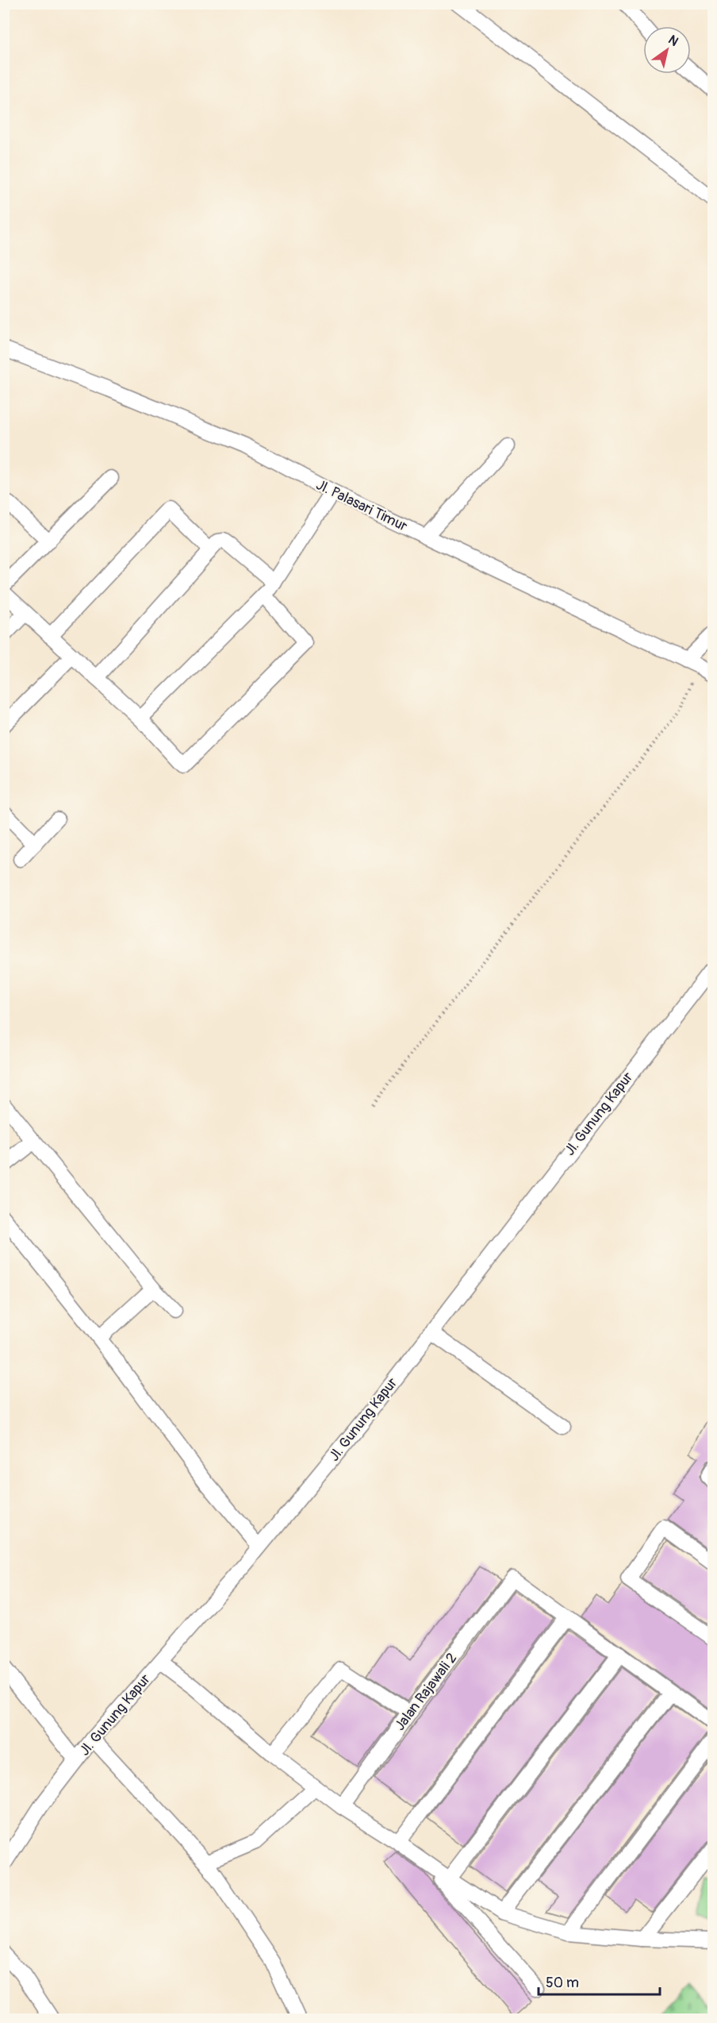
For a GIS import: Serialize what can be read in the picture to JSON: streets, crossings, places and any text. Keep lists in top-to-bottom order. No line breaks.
{"streets":{"street":["Jl. Palasari Timur","Jl. Gunung Kapur","Jalan Rajawali 2"]},"scale_bar":"50 m","north":"top right"}
